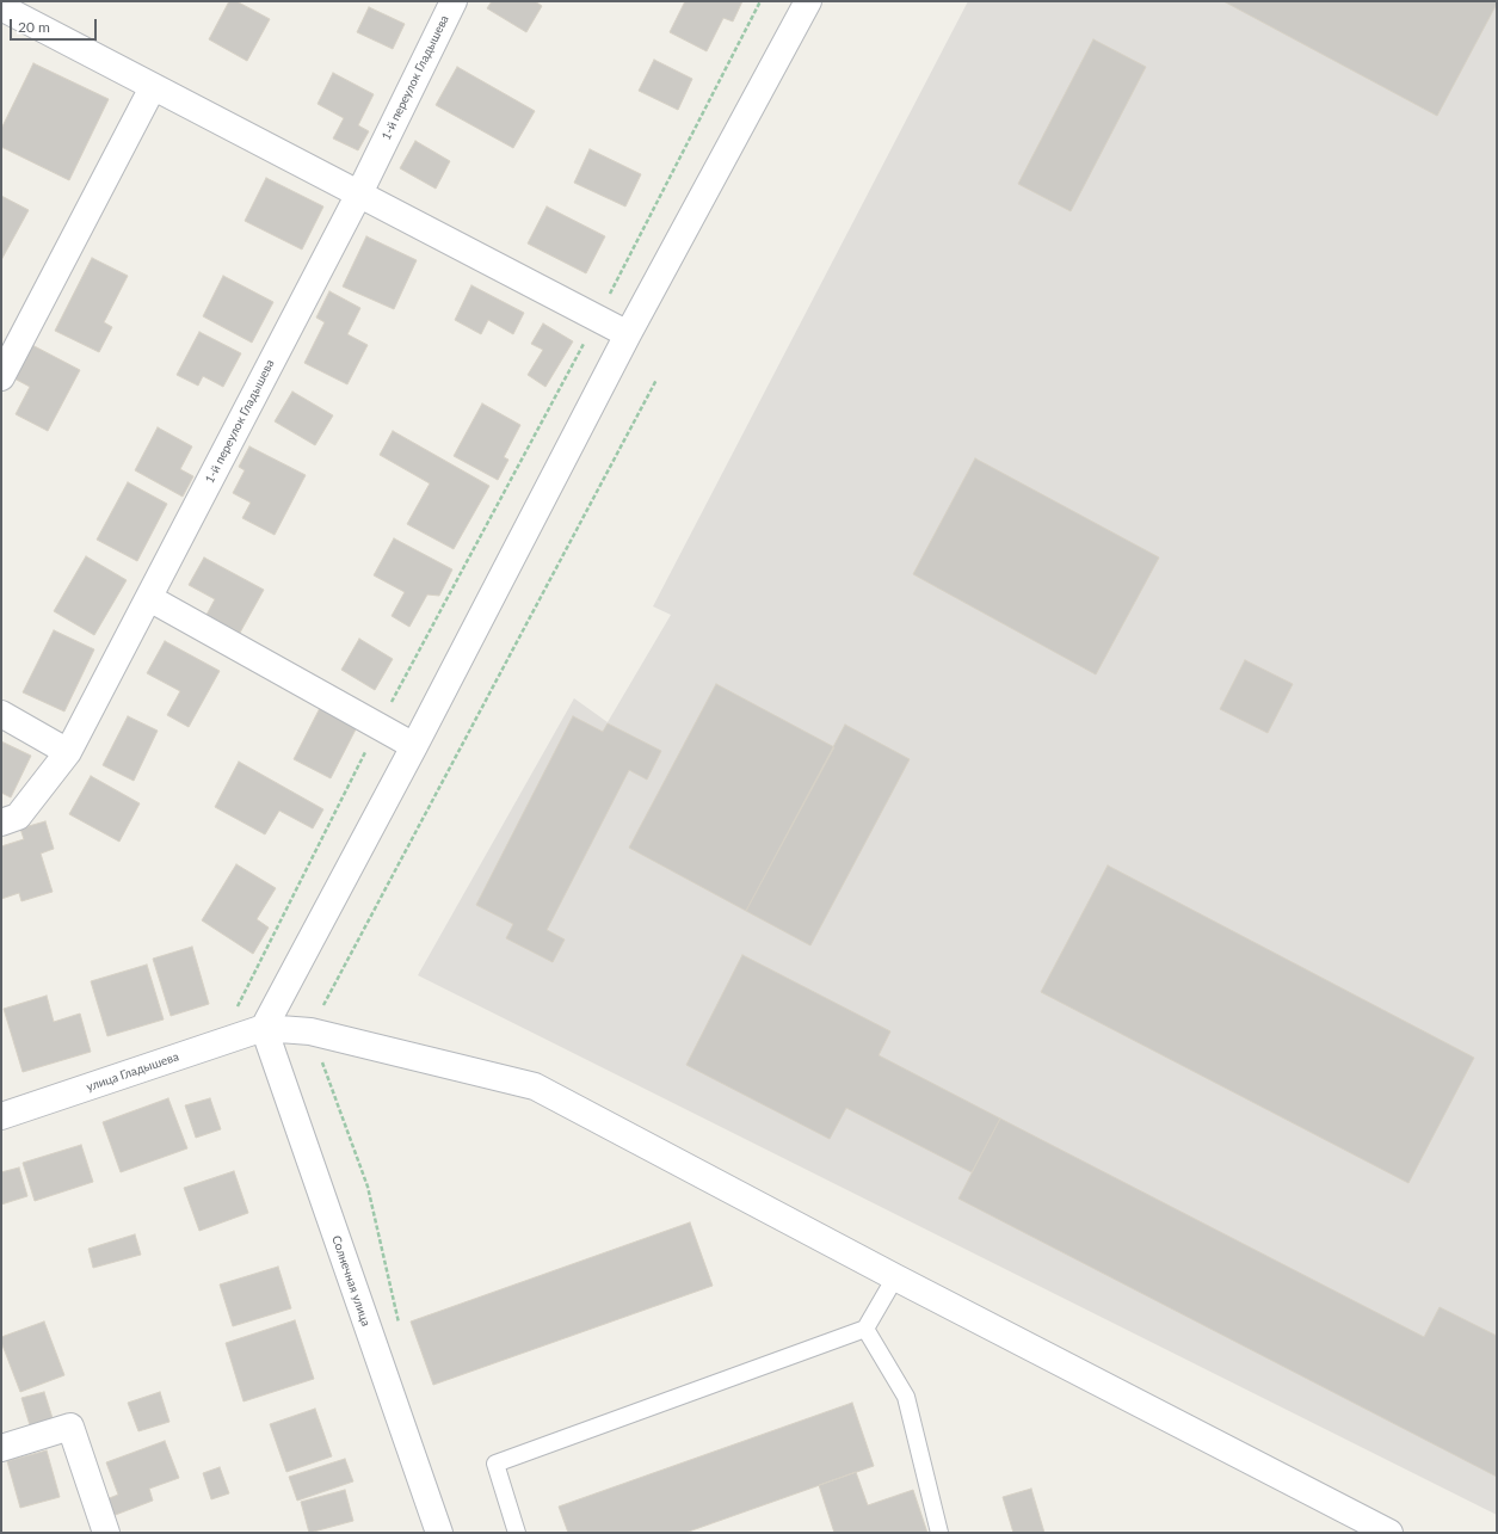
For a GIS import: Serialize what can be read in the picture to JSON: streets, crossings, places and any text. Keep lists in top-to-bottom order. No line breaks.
{"streets":{"street":["1-й переулок Гладышева","улица Гладышева","Солнечная улица"]},"crossings":[["улица Гладышева","Солнечная улица"]],"scale_bar":"20 m"}
